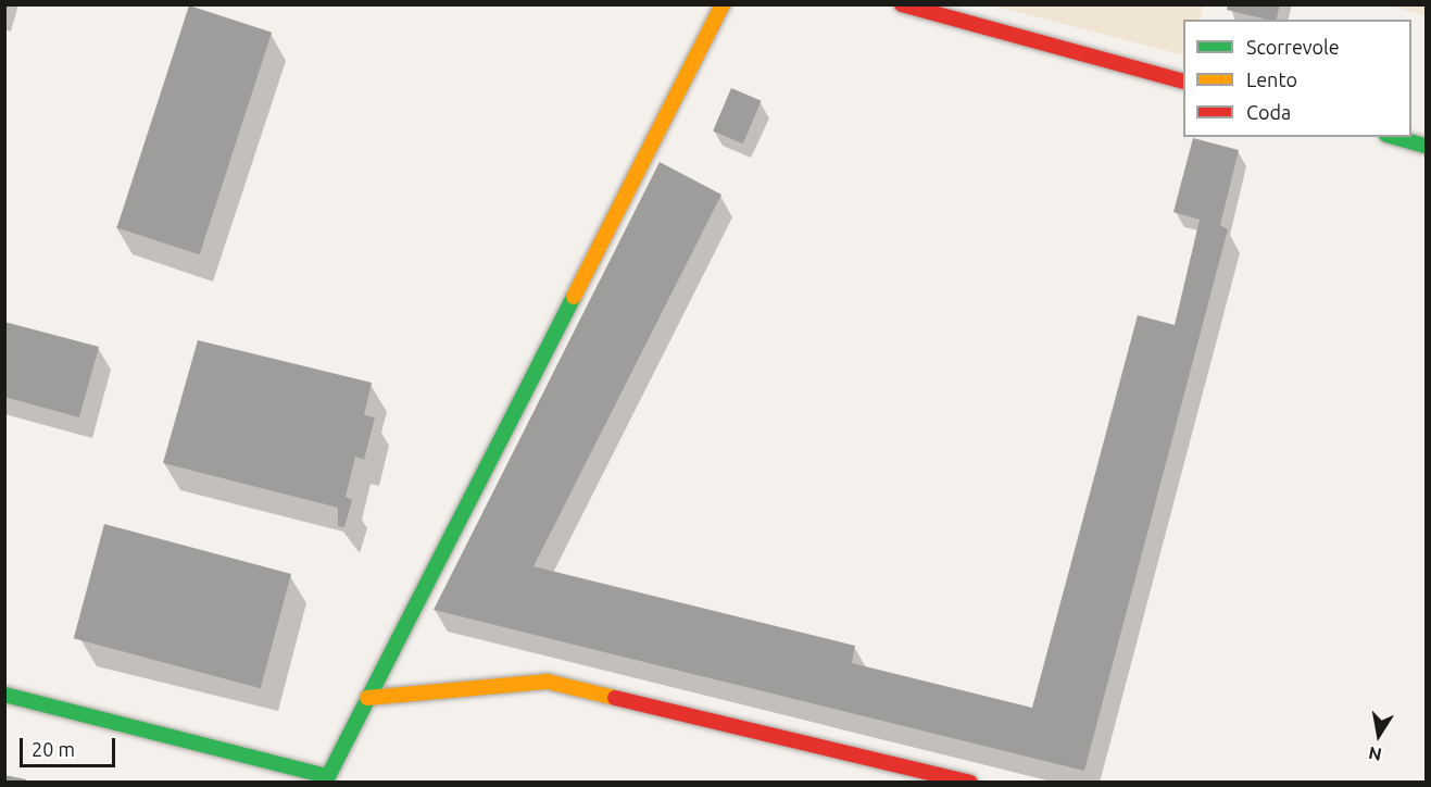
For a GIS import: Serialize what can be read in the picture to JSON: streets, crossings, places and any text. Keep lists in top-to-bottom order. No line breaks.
{"legend":["Scorrevole","Lento","Coda"],"scale_bar":"20 m","north":"bottom"}
